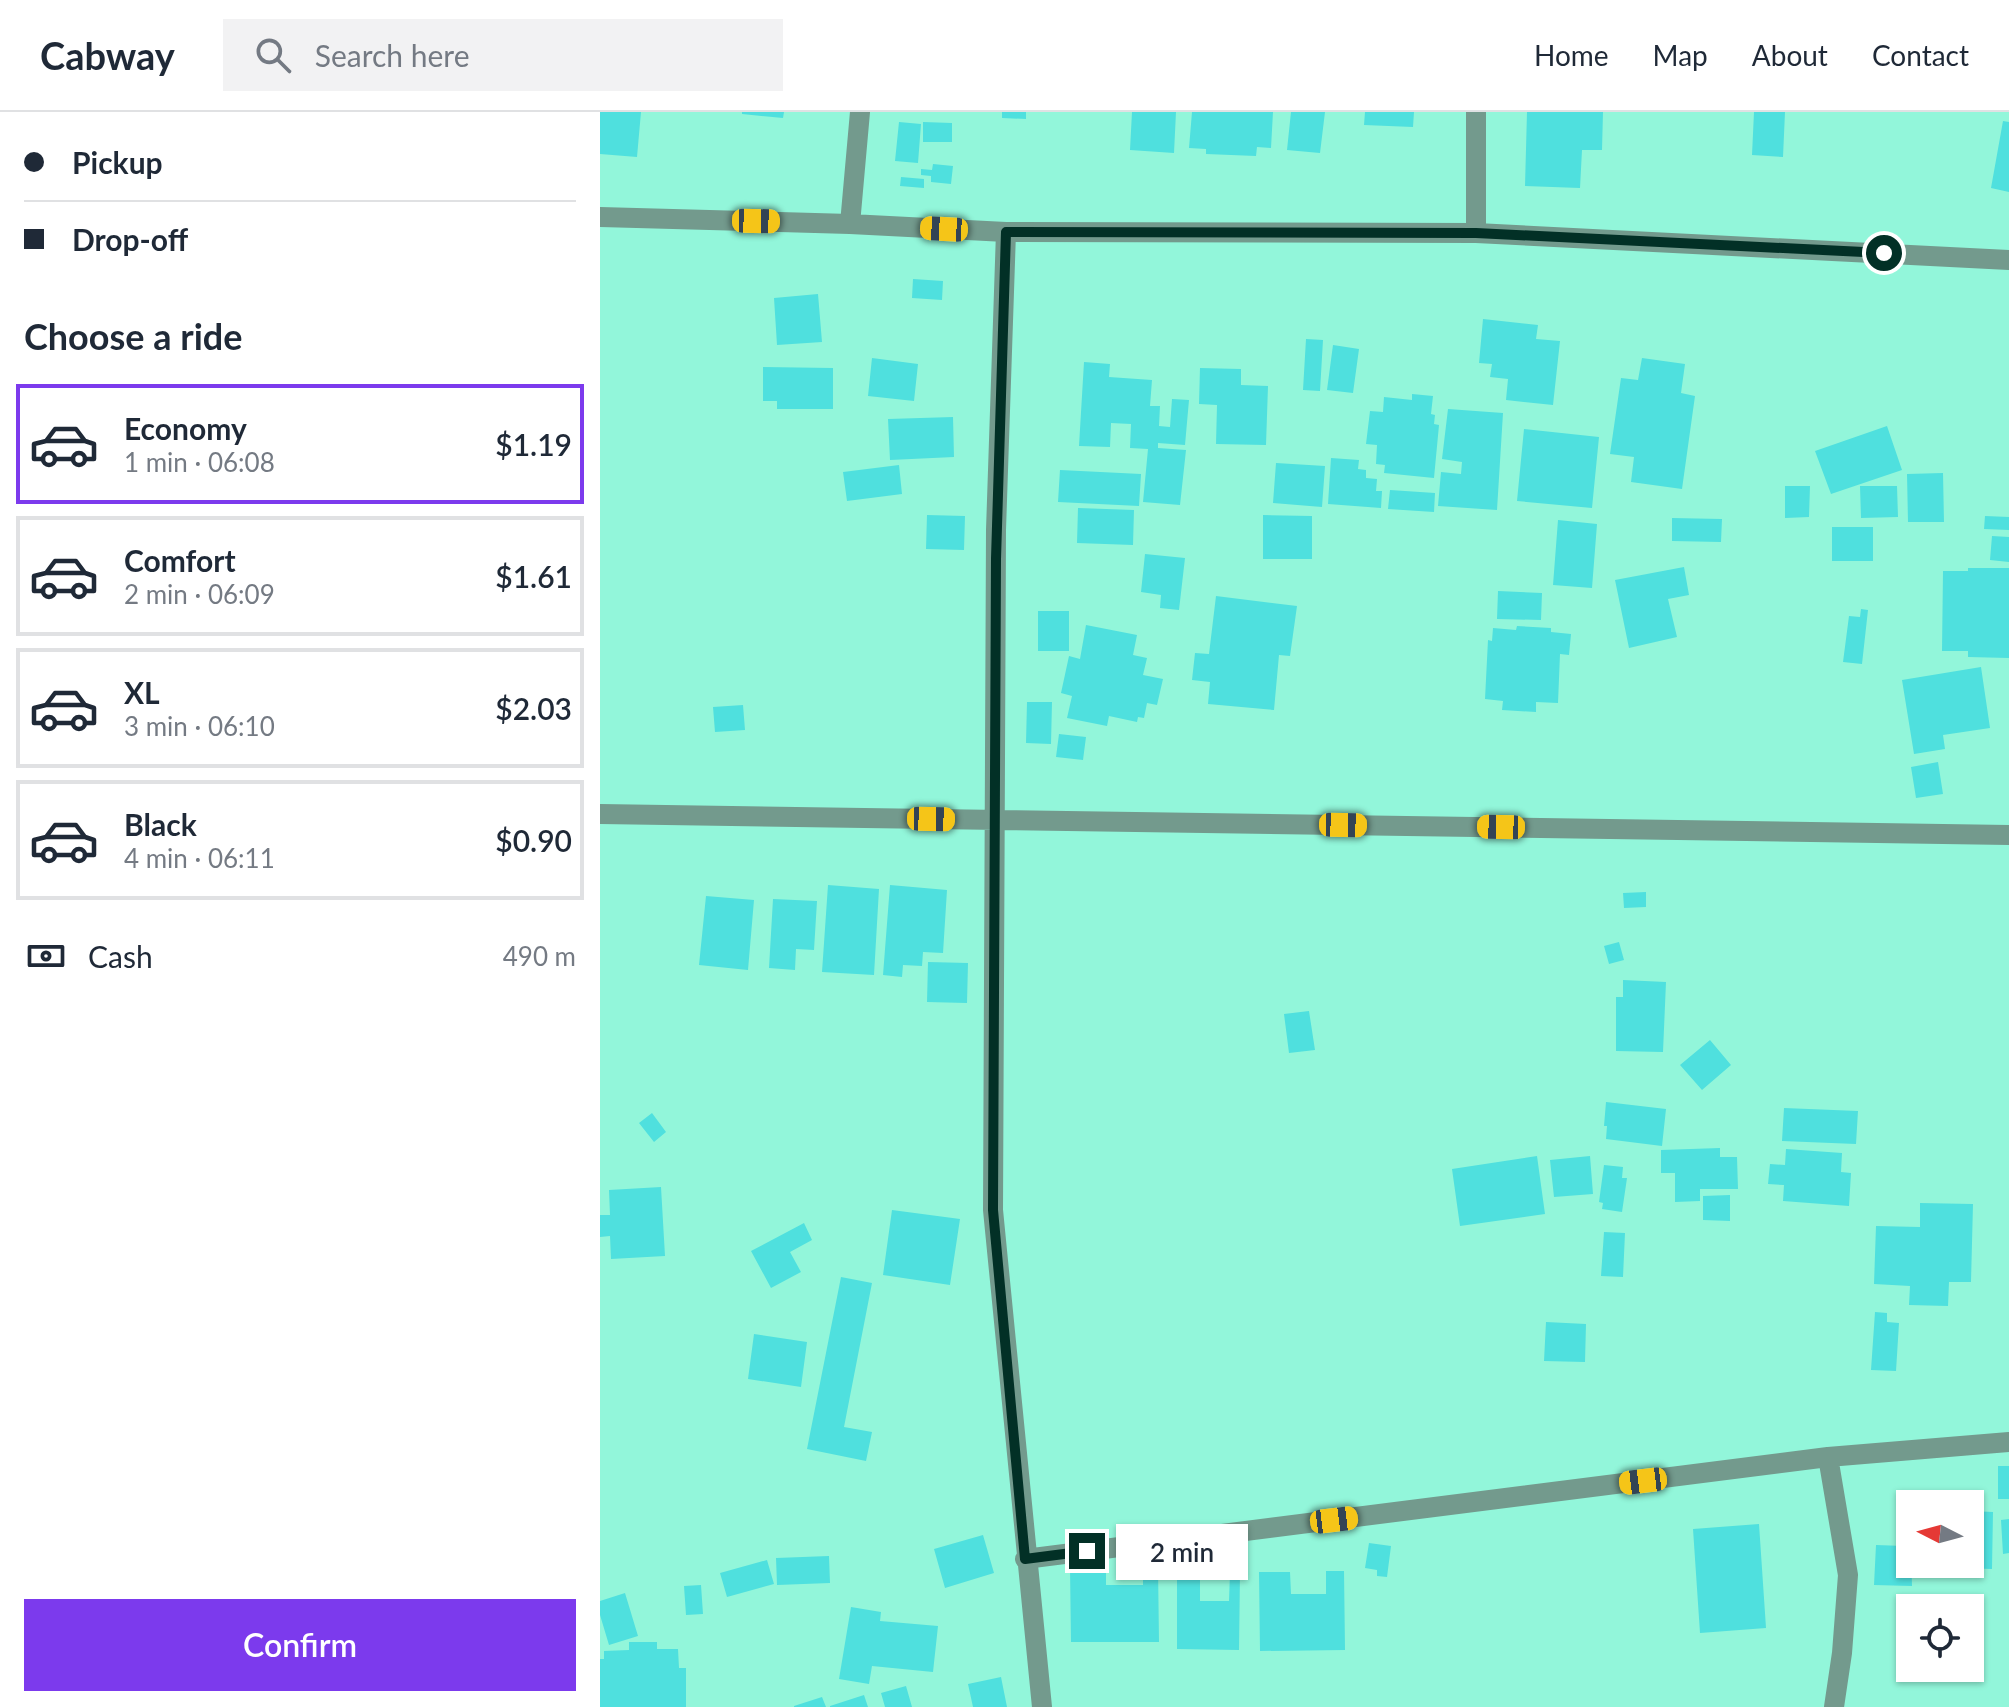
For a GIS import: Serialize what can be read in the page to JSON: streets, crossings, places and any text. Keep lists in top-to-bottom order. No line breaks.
{"north":"left","page":{"header":"Cabway","search":"Search here","nav":["Home","Map","About","Contact"],"banner":["Pickup","Drop-off"],"heading":"Choose a ride","list":[{"name":"Economy","note":"1 min · 06:08","value":"$1.19"},{"name":"Comfort","note":"2 min · 06:09","value":"$1.61"},{"name":"XL","note":"3 min · 06:10","value":"$2.03"},{"name":"Black","note":"4 min · 06:11","value":"$0.90"}],"pay":["Cash","490 m"],"bubble":"2 min","buttons":"Confirm"}}
